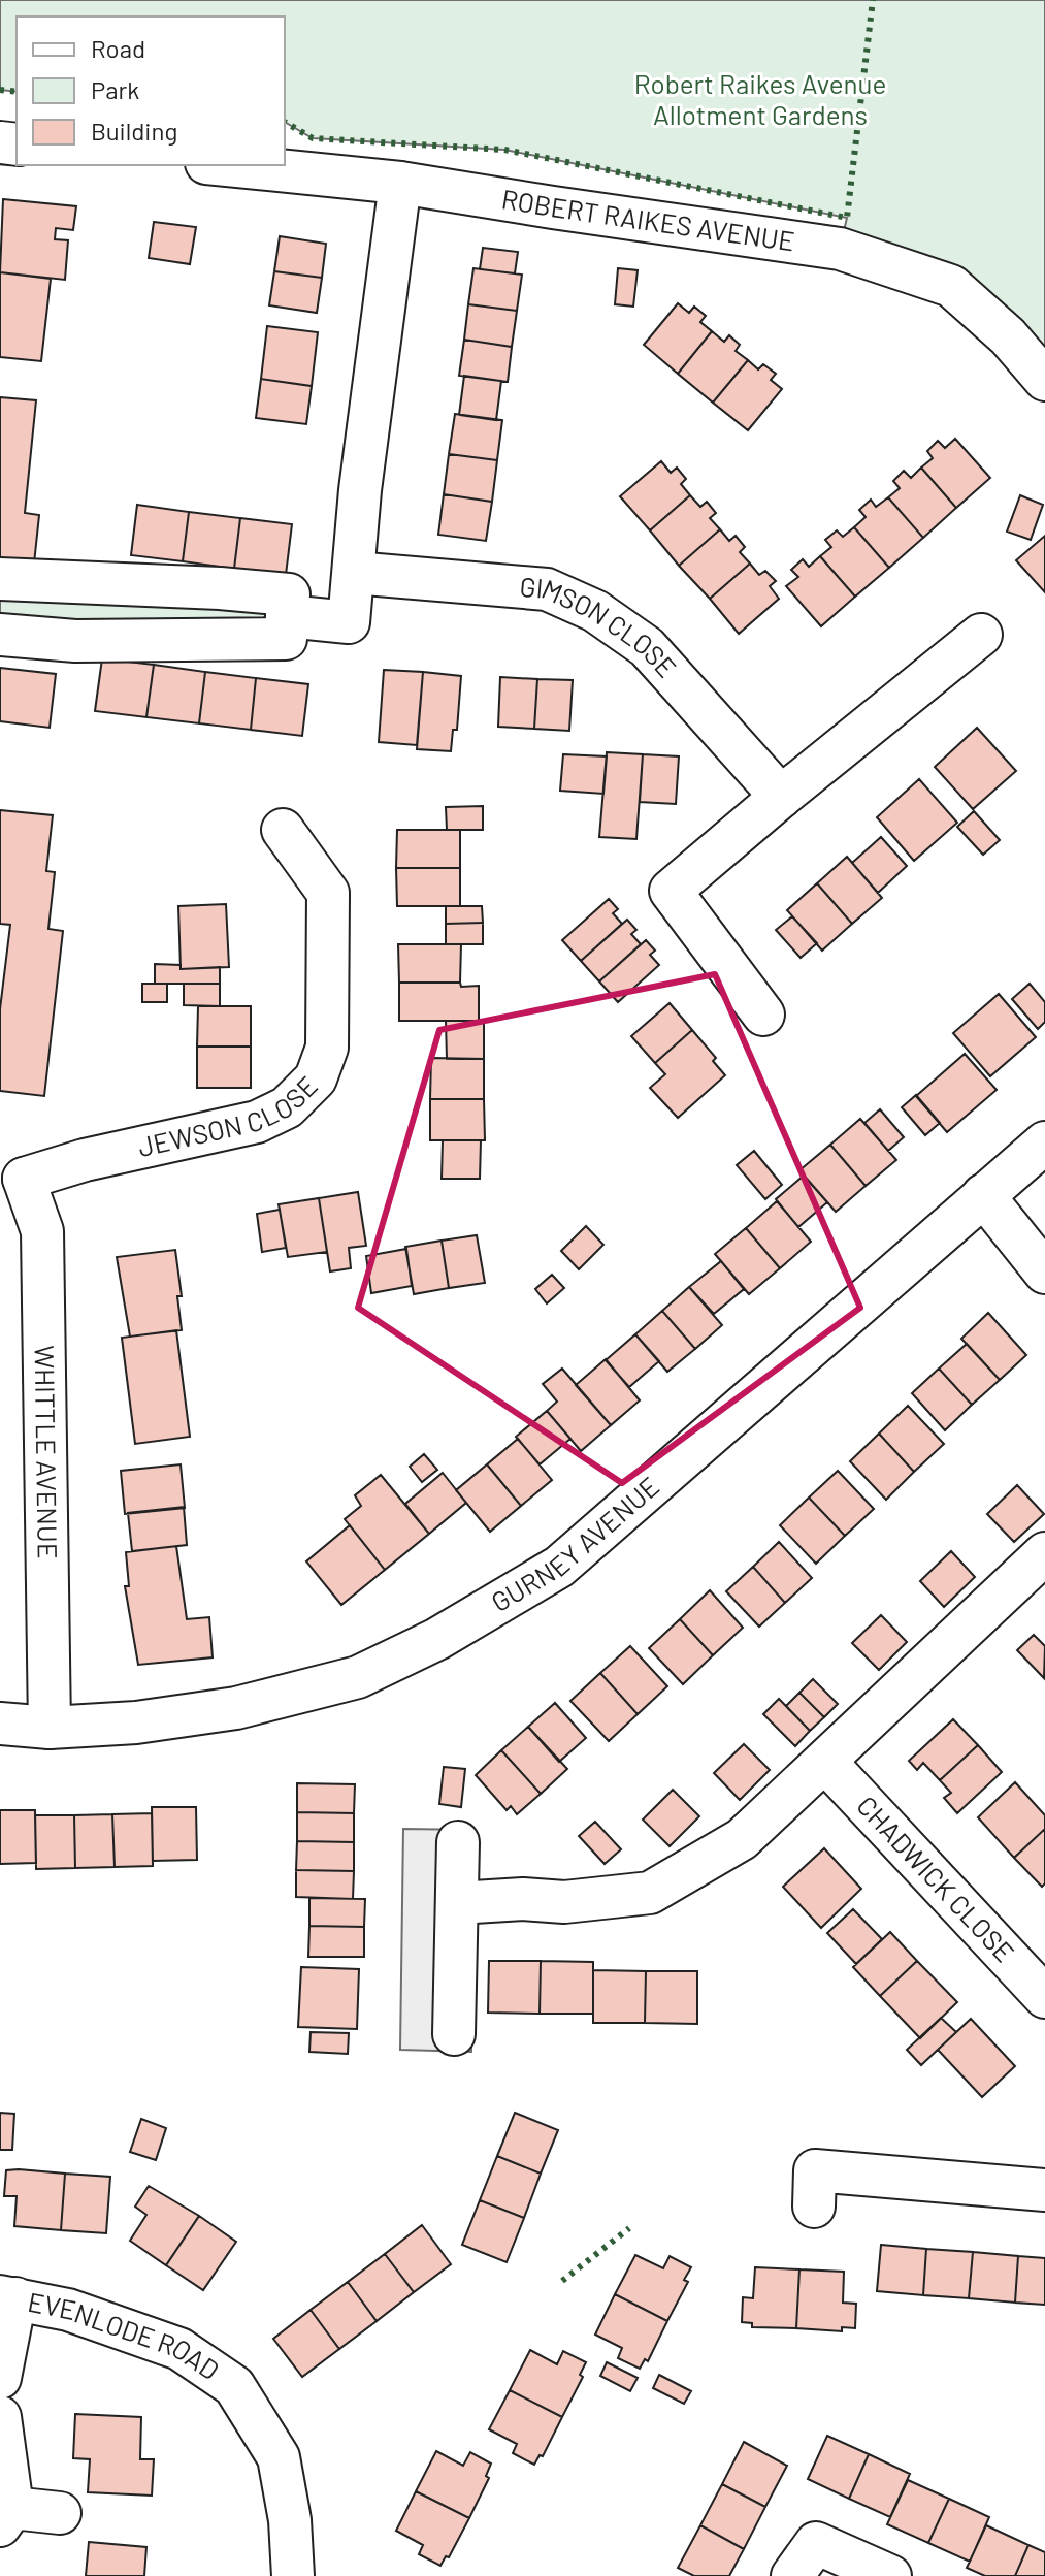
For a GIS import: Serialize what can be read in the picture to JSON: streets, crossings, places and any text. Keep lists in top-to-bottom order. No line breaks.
{"streets":{"street":["ROBERT RAIKES AVENUE","GIMSON CLOSE","JEWSON CLOSE","WHITTLE AVENUE","GURNEY AVENUE","CHADWICK CLOSE","EVENLODE ROAD"]},"crossings":[["JEWSON CLOSE","WHITTLE AVENUE"],["WHITTLE AVENUE","GURNEY AVENUE"]],"parks":["Robert Raikes Avenue Allotment Gardens"],"legend":["Road","Park","Building"]}
